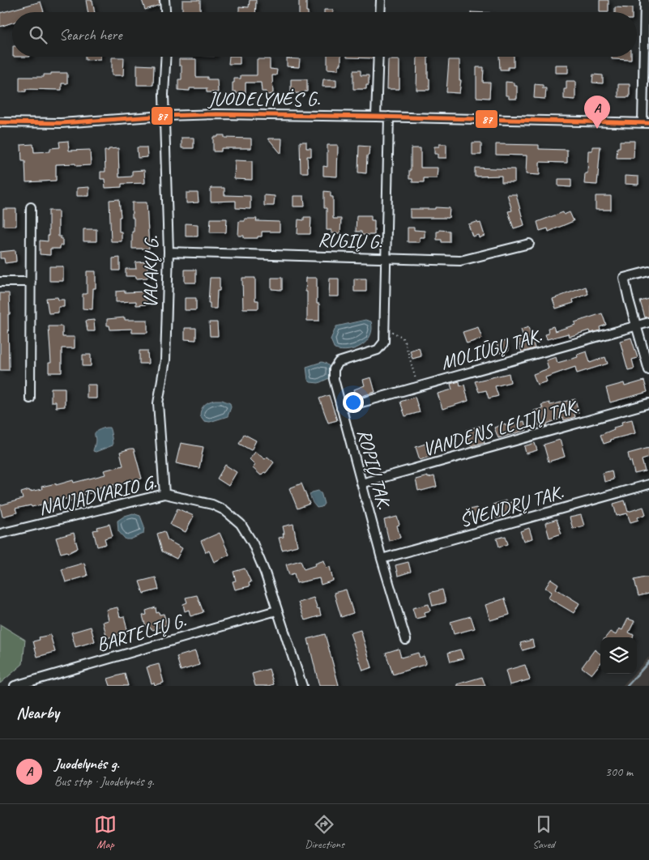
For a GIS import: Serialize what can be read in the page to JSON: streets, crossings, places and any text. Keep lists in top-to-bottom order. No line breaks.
{"streets":{"street":["JUODELYNĖS G.","RUGIŲ G.","VALAKŲ G.","MOLIŪGŲ TAK.","VANDENS LELIJŲ TAK.","ROPIŲ TAK.","NAUJADVARIO G.","ŠVENDRŲ TAK.","BARTELIŲ G."]},"crossings":[["JUODELYNĖS G.","VALAKŲ G."],["JUODELYNĖS G.","ROPIŲ TAK."],["RUGIŲ G.","VALAKŲ G."],["RUGIŲ G.","ROPIŲ TAK."],["VALAKŲ G.","NAUJADVARIO G."],["MOLIŪGŲ TAK.","ROPIŲ TAK."],["VANDENS LELIJŲ TAK.","ROPIŲ TAK."],["ROPIŲ TAK.","ŠVENDRŲ TAK."],["NAUJADVARIO G.","BARTELIŲ G."]],"lines":["transit line 87"],"page":{"search":"Search here","pins":"A","heading":"Nearby","list":[{"mark":"A","name":"Juodelynės g.","note":"Bus stop · Juodelynės g.","value":"300 m"}],"nav":["Map","Directions","Saved"]}}
